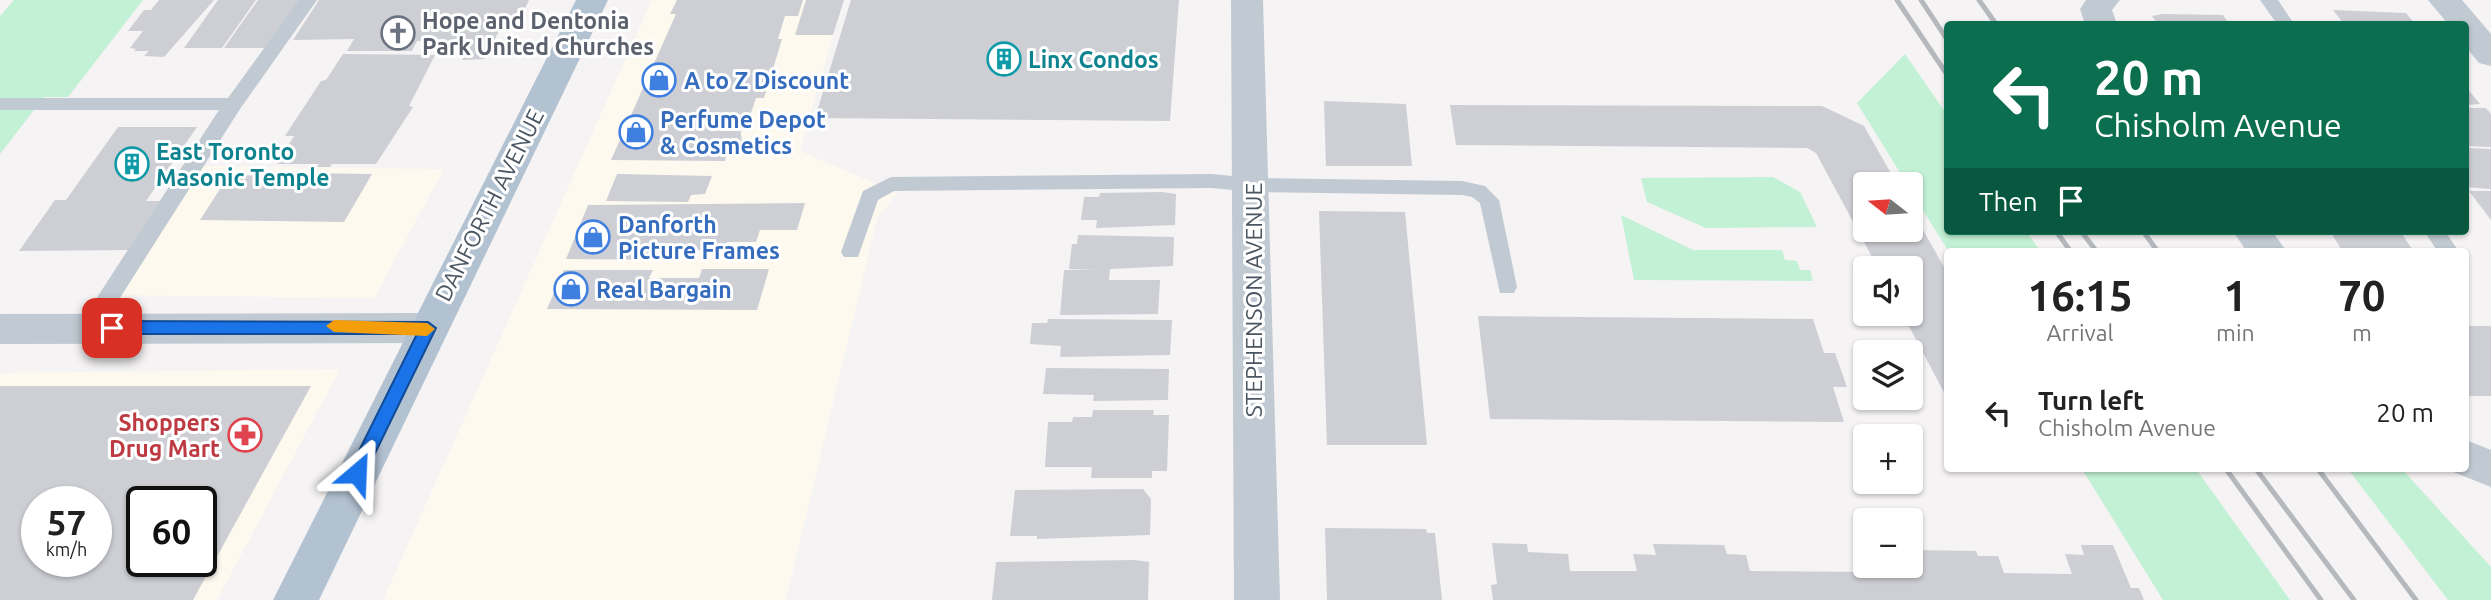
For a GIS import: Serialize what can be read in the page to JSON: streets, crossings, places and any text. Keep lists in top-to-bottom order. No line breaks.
{"streets":{"main road":["DANFORTH AVENUE"],"street":["STEPHENSON AVENUE"]},"places":{"church":["Hope and Dentonia Park United Churches"],"building":["Linx Condos","East Toronto Masonic Temple"],"shop":["A to Z Discount","Perfume Depot & Cosmetics","Danforth Picture Frames","Real Bargain"],"pharmacy":["Shoppers Drug Mart"]},"north":"left","page":{"turn":["20 m","Chisholm Avenue"],"then":"Then","map_buttons":["+","−"],"eta":["16:15","Arrival","1","min","70","m"],"list":[{"name":"Turn left","note":"Chisholm Avenue","value":"20 m"}],"speed":"57 km/h","limit":"60"}}
